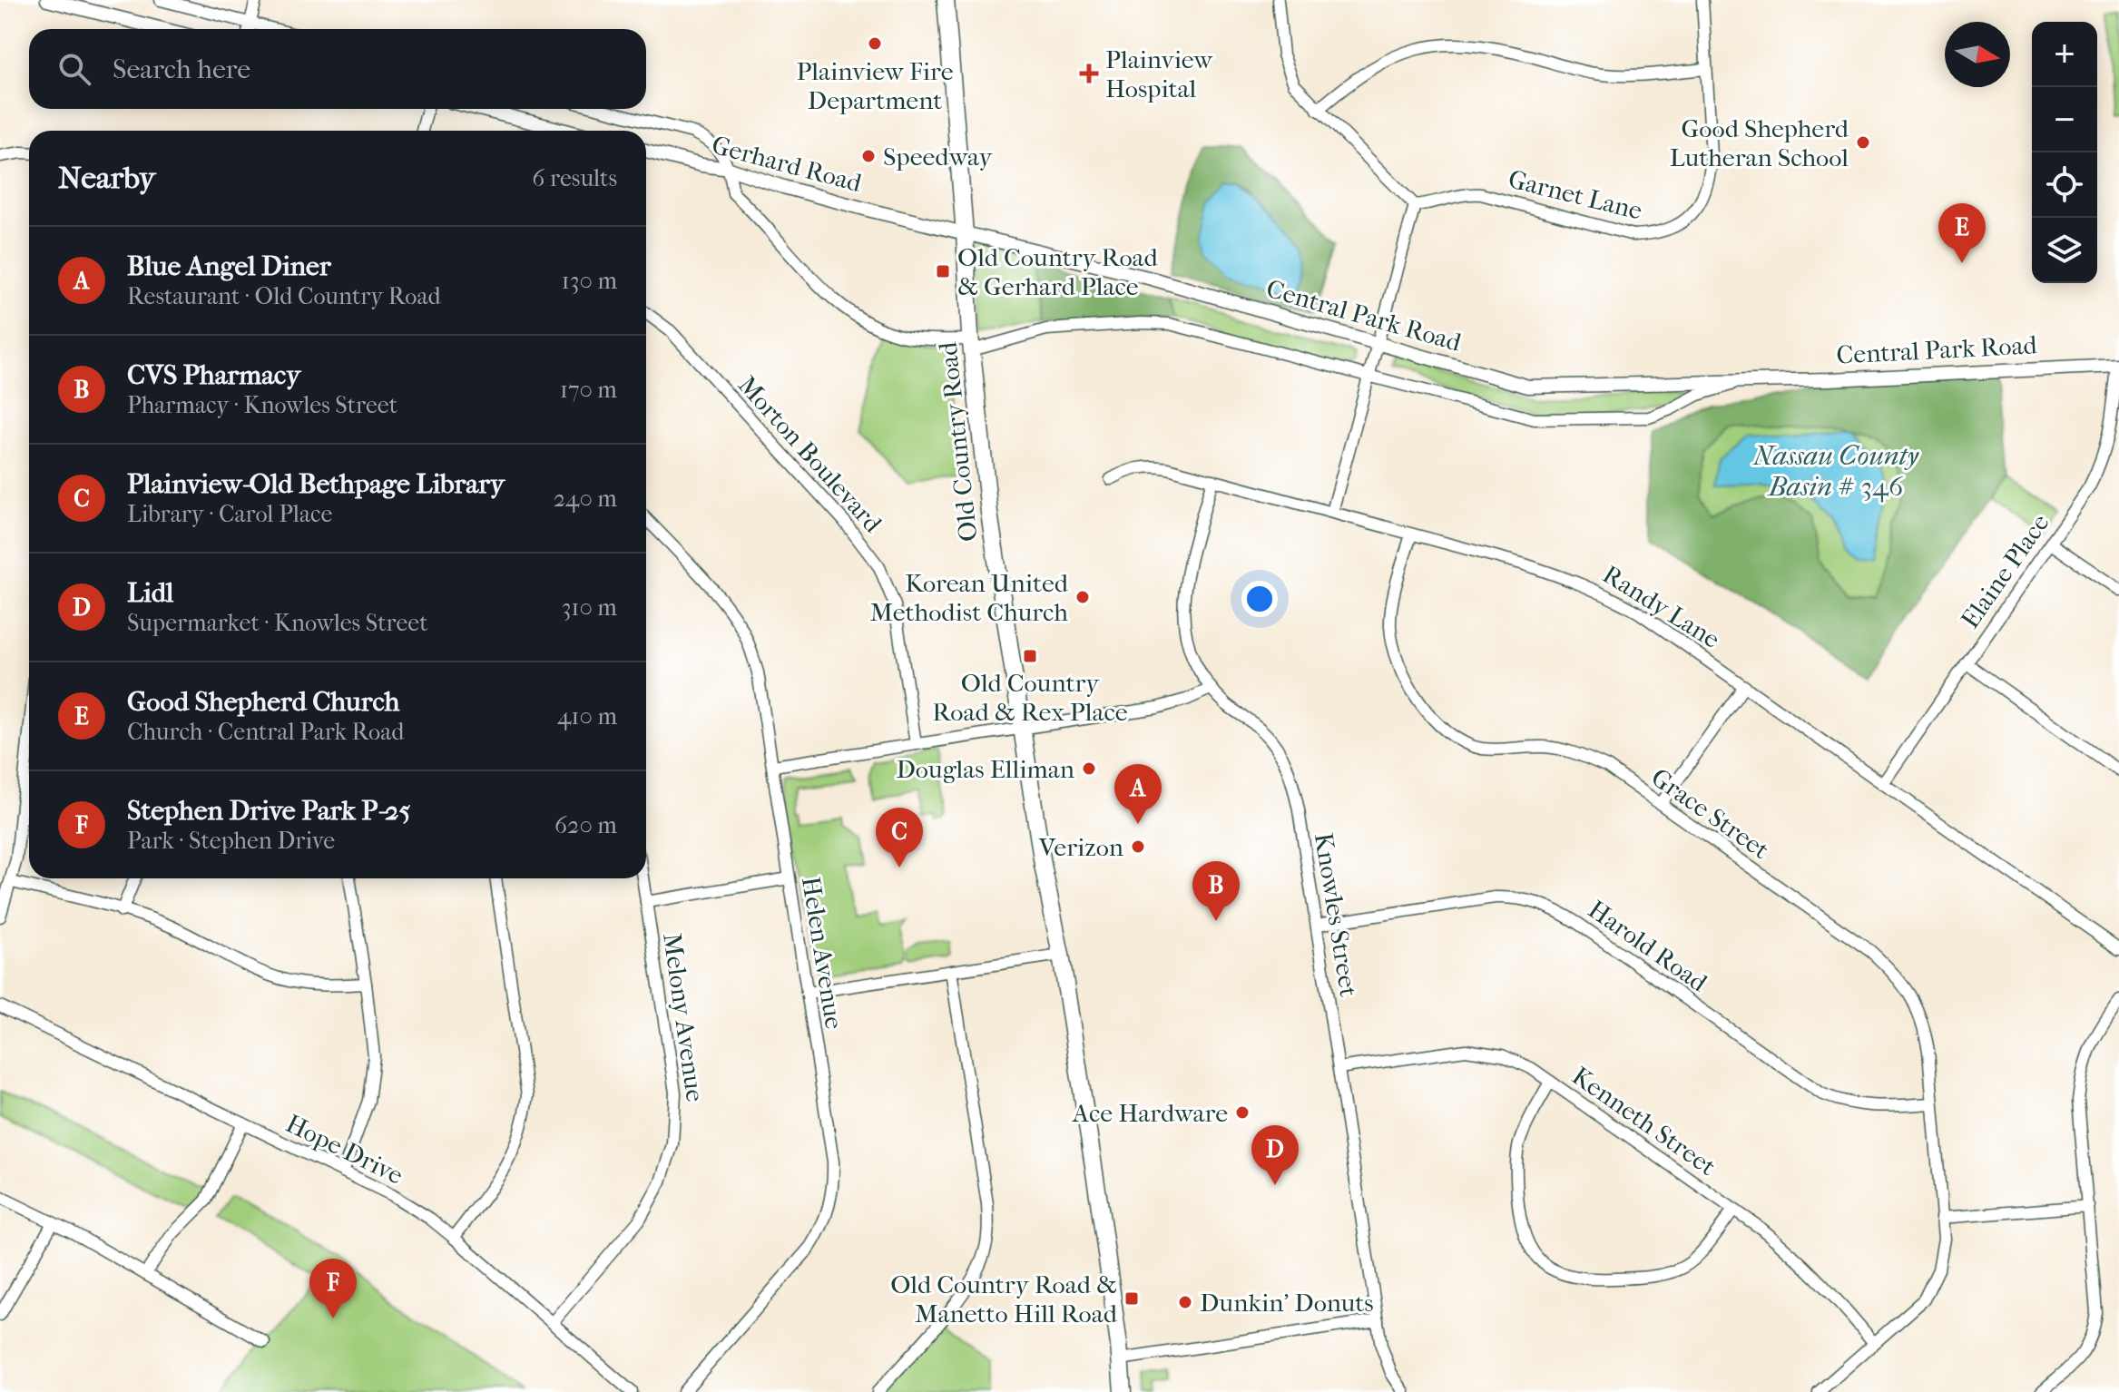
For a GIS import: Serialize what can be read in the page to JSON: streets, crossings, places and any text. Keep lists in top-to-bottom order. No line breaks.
{"streets":{"main road":["Old Country Road"],"street":["Gerhard Road","Garnet Lane","Central Park Road","Morton Boulevard","Elaine Place","Randy Lane","Grace Street","Knowles Street","Harold Road","Helen Avenue","Melony Avenue","Kenneth Street","Hope Drive"]},"crossings":[["Gerhard Road","Central Park Road"],["Gerhard Road","Old Country Road"],["Central Park Road","Old Country Road"],["Central Park Road","Elaine Place"],["Elaine Place","Randy Lane"],["Randy Lane","Grace Street"],["Randy Lane","Knowles Street"],["Grace Street","Harold Road"],["Grace Street","Kenneth Street"],["Knowles Street","Harold Road"],["Knowles Street","Kenneth Street"],["Melony Avenue","Hope Drive"]],"water":["Nassau County Basin # 346"],"places":{"other":["Plainview Fire Department","Good Shepherd Lutheran School","Speedway","Korean United Methodist Church","Douglas Elliman","Verizon","Ace Hardware","Dunkin' Donuts"],"health":["Plainview Hospital"],"transit":["Old Country Road & Gerhard Place","Old Country Road & Rex Place","Old Country Road & Manetto Hill Road"]},"north":"right","page":{"map_buttons":["+","−"],"search":"Search here","heading":["Nearby","6 results"],"pins":["E","A","C","B","D","F"],"list":[{"mark":"A","name":"Blue Angel Diner","note":"Restaurant · Old Country Road","value":"130 m"},{"mark":"B","name":"CVS Pharmacy","note":"Pharmacy · Knowles Street","value":"170 m"},{"mark":"C","name":"Plainview-Old Bethpage Library","note":"Library · Carol Place","value":"240 m"},{"mark":"D","name":"Lidl","note":"Supermarket · Knowles Street","value":"310 m"},{"mark":"E","name":"Good Shepherd Church","note":"Church · Central Park Road","value":"410 m"},{"mark":"F","name":"Stephen Drive Park P-25","note":"Park · Stephen Drive","value":"620 m"}]}}
